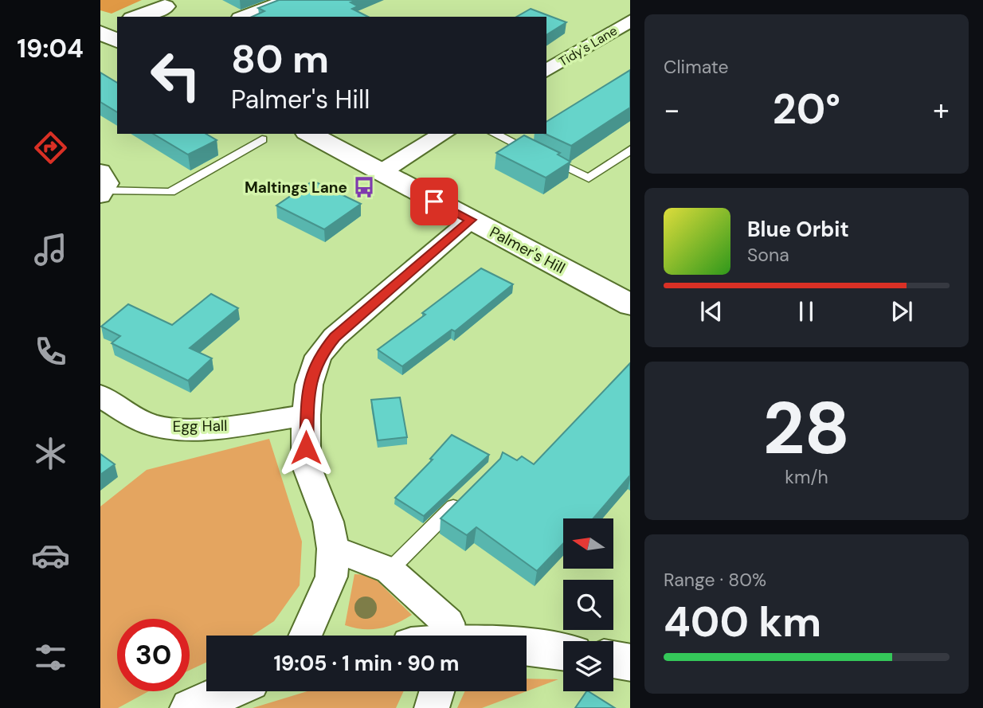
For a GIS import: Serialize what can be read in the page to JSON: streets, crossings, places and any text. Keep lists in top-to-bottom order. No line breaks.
{"streets":{"main road":["Palmer's Hill"],"street":["Tidy's Lane","Egg Hall"]},"places":{"bus stop":["Maltings Lane"]},"north":"left","page":{"tabs":"19:04","tile":["Climate",["28","km/h"],["Range · 80%","400 km"]],"turn":["80 m","Palmer's Hill"],"heat":["−","20°","+"],"song":["Blue Orbit","Sona"],"limit":"30","trip":"19:05 · 1 min · 90 m"}}
